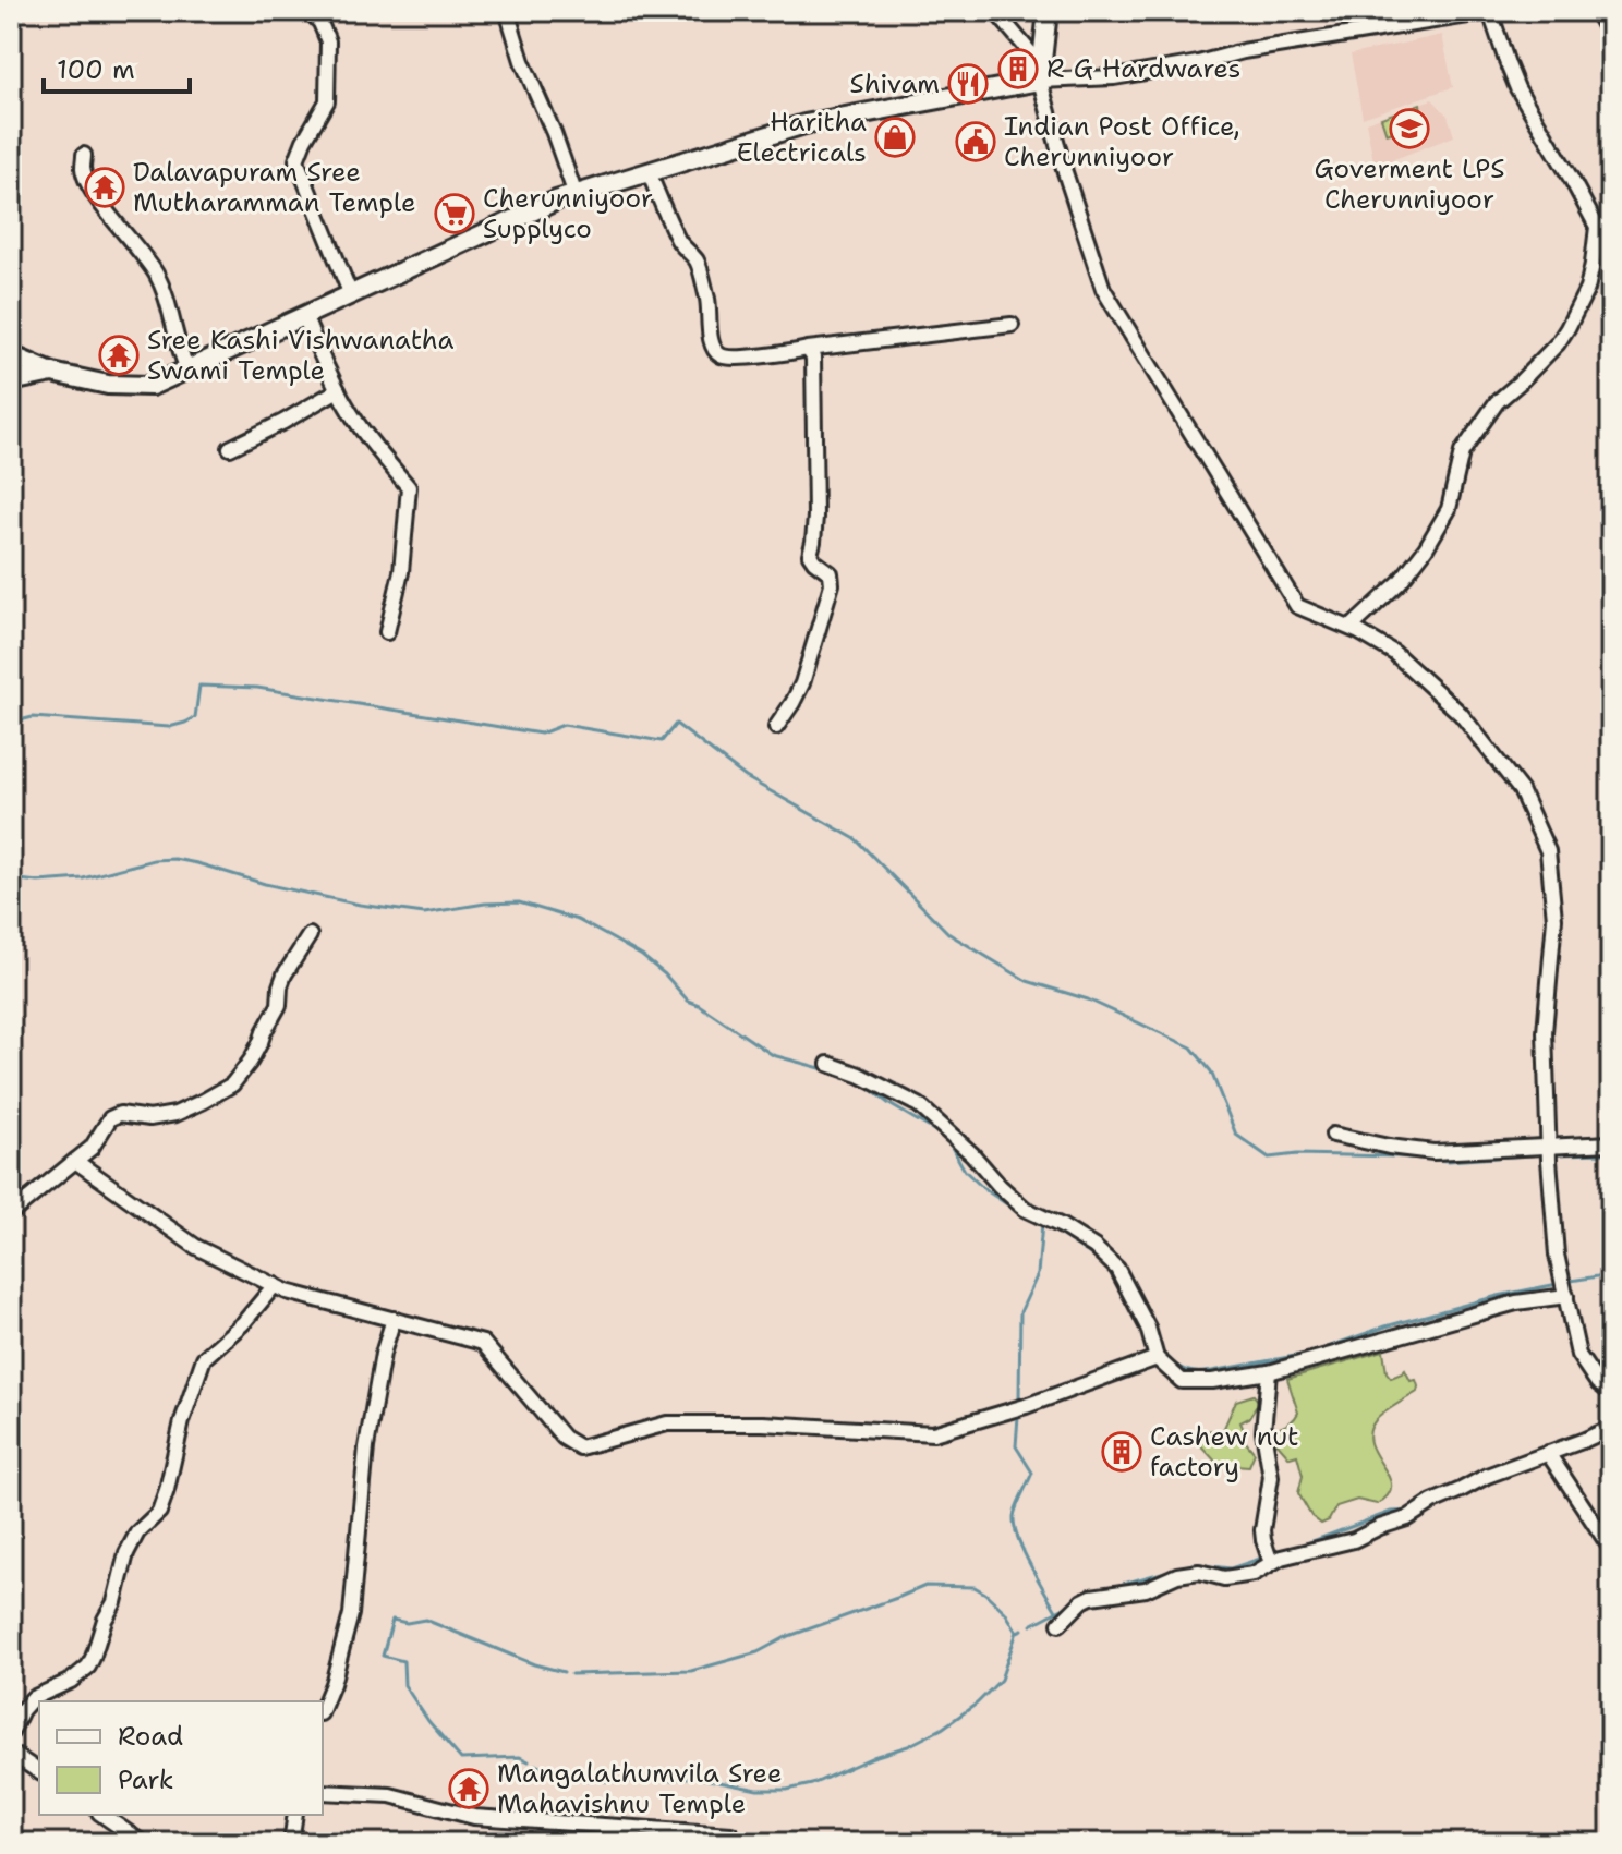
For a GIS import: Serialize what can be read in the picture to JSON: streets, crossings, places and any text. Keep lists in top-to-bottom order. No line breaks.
{"places":{"building":["R G Hardwares","Cashew nut factory"],"restaurant":["Shivam"],"school or university":["Goverment LPS Cherunniyoor"],"shop":["Haritha Electricals"],"public building":["Indian Post Office, Cherunniyoor"],"temple":["Dalavapuram Sree Mutharamman Temple","Sree Kashi Vishwanatha Swami Temple","Mangalathumvila Sree Mahavishnu Temple"],"supermarket":["Cherunniyoor Supplyco"]},"legend":["Road","Park"],"scale_bar":"100 m"}
